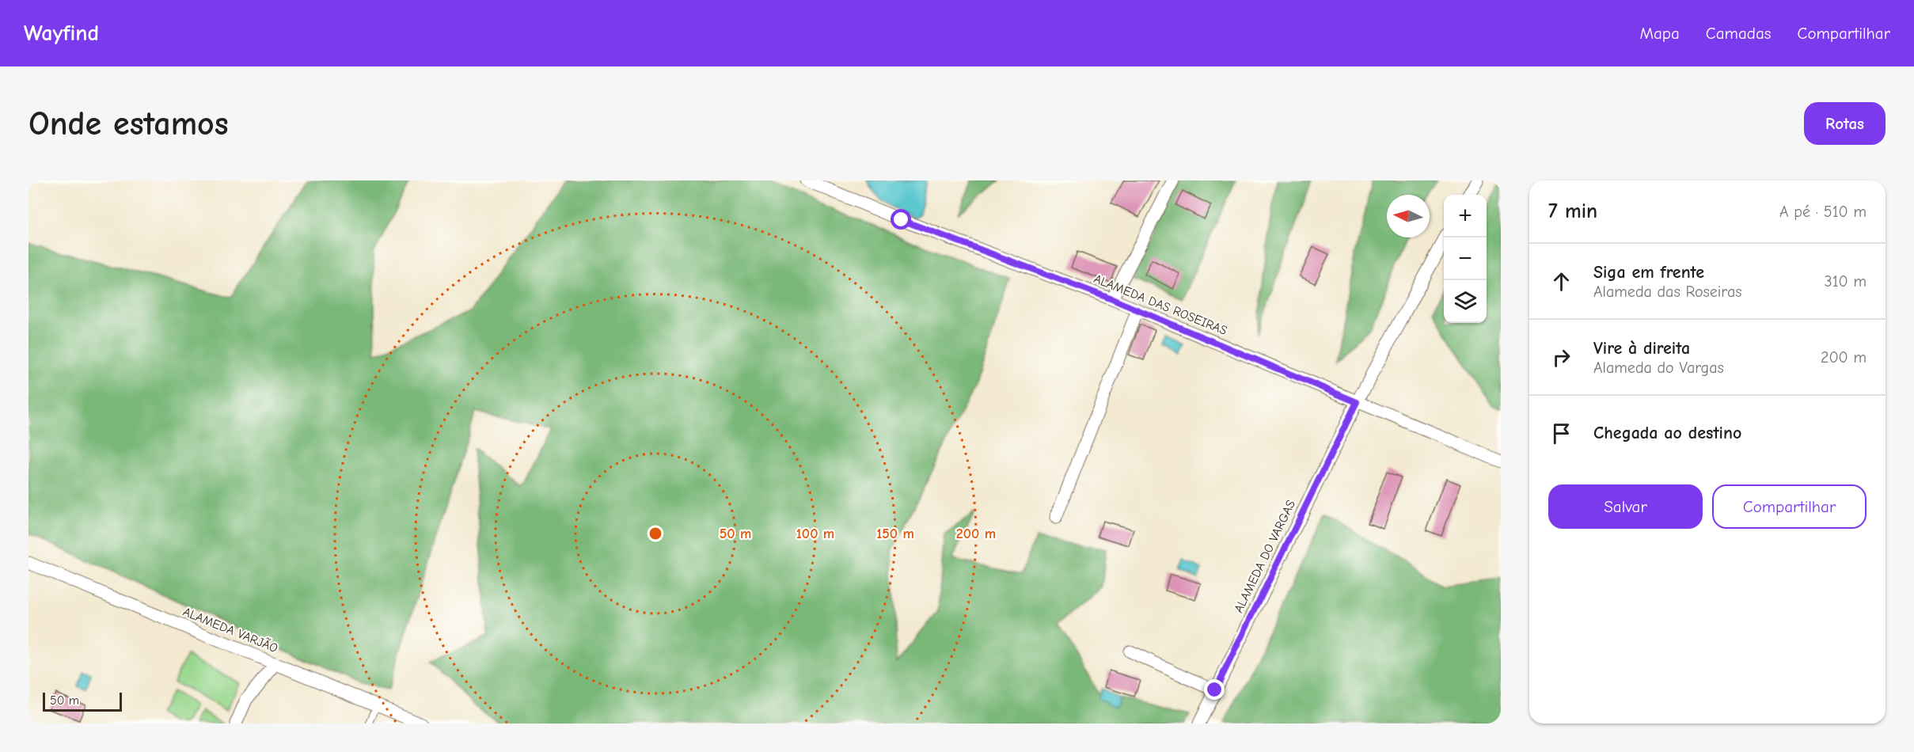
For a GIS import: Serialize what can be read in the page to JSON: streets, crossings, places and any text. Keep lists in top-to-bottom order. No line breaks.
{"streets":{"street":["ALAMEDA DAS ROSEIRAS","ALAMEDA DO VARGAS","ALAMEDA VARJÃO"]},"crossings":[["ALAMEDA DAS ROSEIRAS","ALAMEDA DO VARGAS"]],"scale_bar":"50 m","north":"left","page":{"header":"Wayfind","nav":["Mapa","Camadas","Compartilhar"],"buttons":["Rotas",["Salvar","Compartilhar"]],"title":"Onde estamos","heading":["7 min","A pé · 510 m"],"map_buttons":["+","−"],"list":[["Siga em frente","Alameda das Roseiras","310 m"],["Vire à direita","Alameda do Vargas","200 m"],"Chegada ao destino"],"scale":"50 m"},"rings":["50 m","100 m","150 m","200 m"]}
